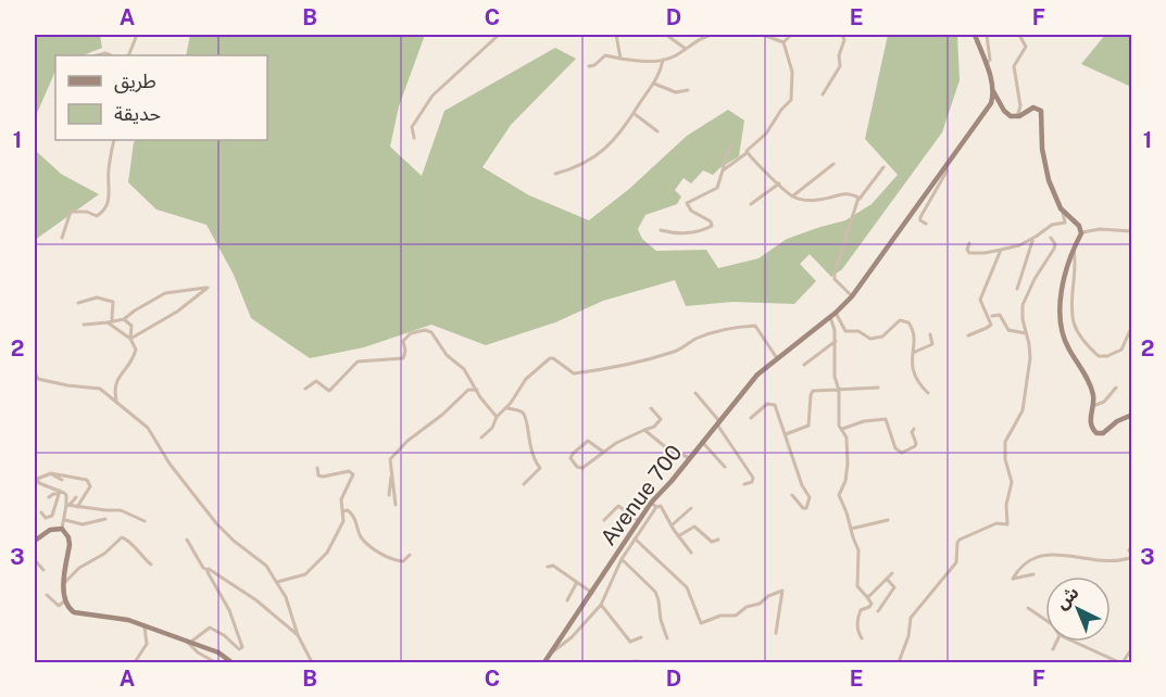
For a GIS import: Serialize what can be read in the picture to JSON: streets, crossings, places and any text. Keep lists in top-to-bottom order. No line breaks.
{"streets":{"main road":["Avenue 700"]},"legend":["طريق","حديقة"],"north":"top left","grid":{"columns":["A","B","C","D","E","F"],"rows":["1","2","3"]}}
